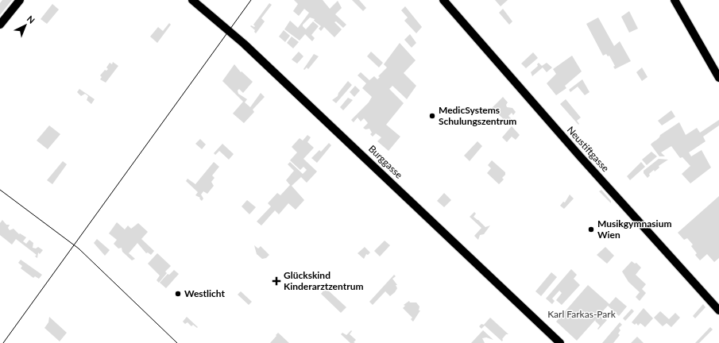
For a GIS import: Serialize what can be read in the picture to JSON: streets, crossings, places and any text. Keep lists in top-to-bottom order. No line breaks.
{"streets":{"main road":["Neustiftgasse","Burggasse"]},"parks":["Karl Farkas-Park"],"places":{"other":["MedicSystems Schulungszentrum","Musikgymnasium Wien","Westlicht"],"health":["Glückskind Kinderarztzentrum"]},"north":"top right"}
